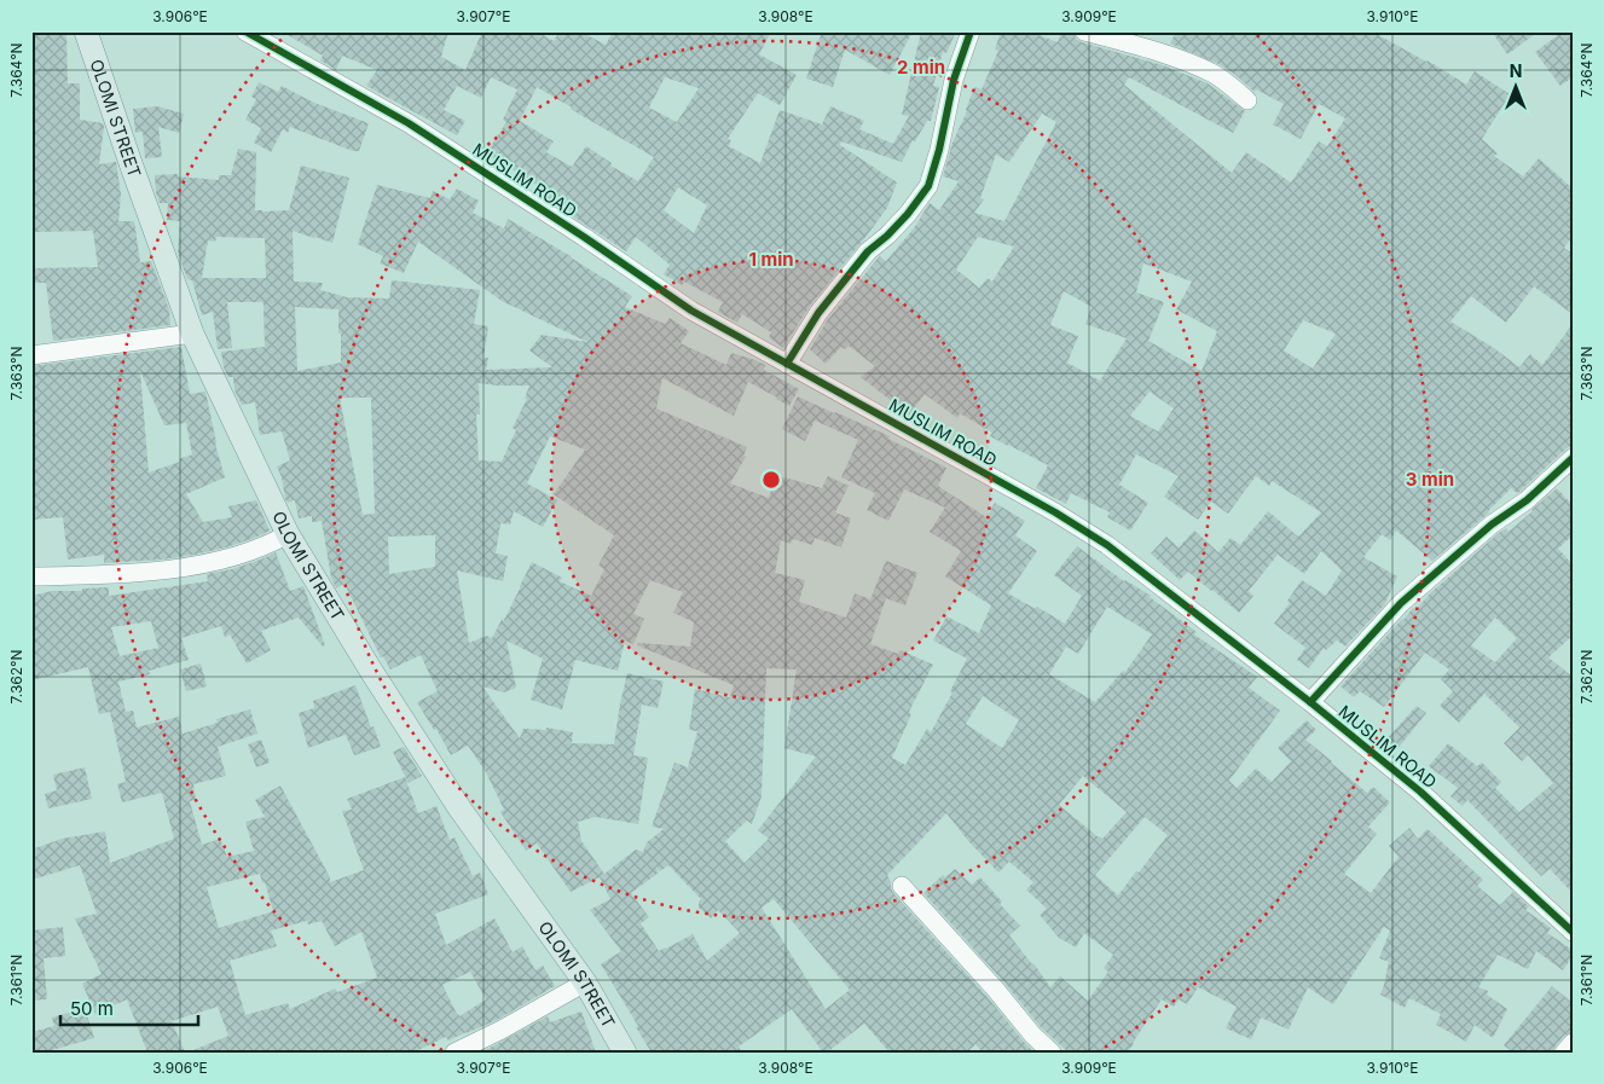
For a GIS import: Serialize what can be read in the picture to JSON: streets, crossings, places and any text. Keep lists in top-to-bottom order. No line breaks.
{"streets":{"main road":["OLOMI STREET"],"street":["MUSLIM ROAD"]},"scale_bar":"50 m","north":"top","coordinates":["3.906°E","3.907°E","3.908°E","3.909°E","3.910°E","7.364°N","7.363°N","7.362°N","7.361°N"],"rings":["2 min","1 min","3 min"]}
